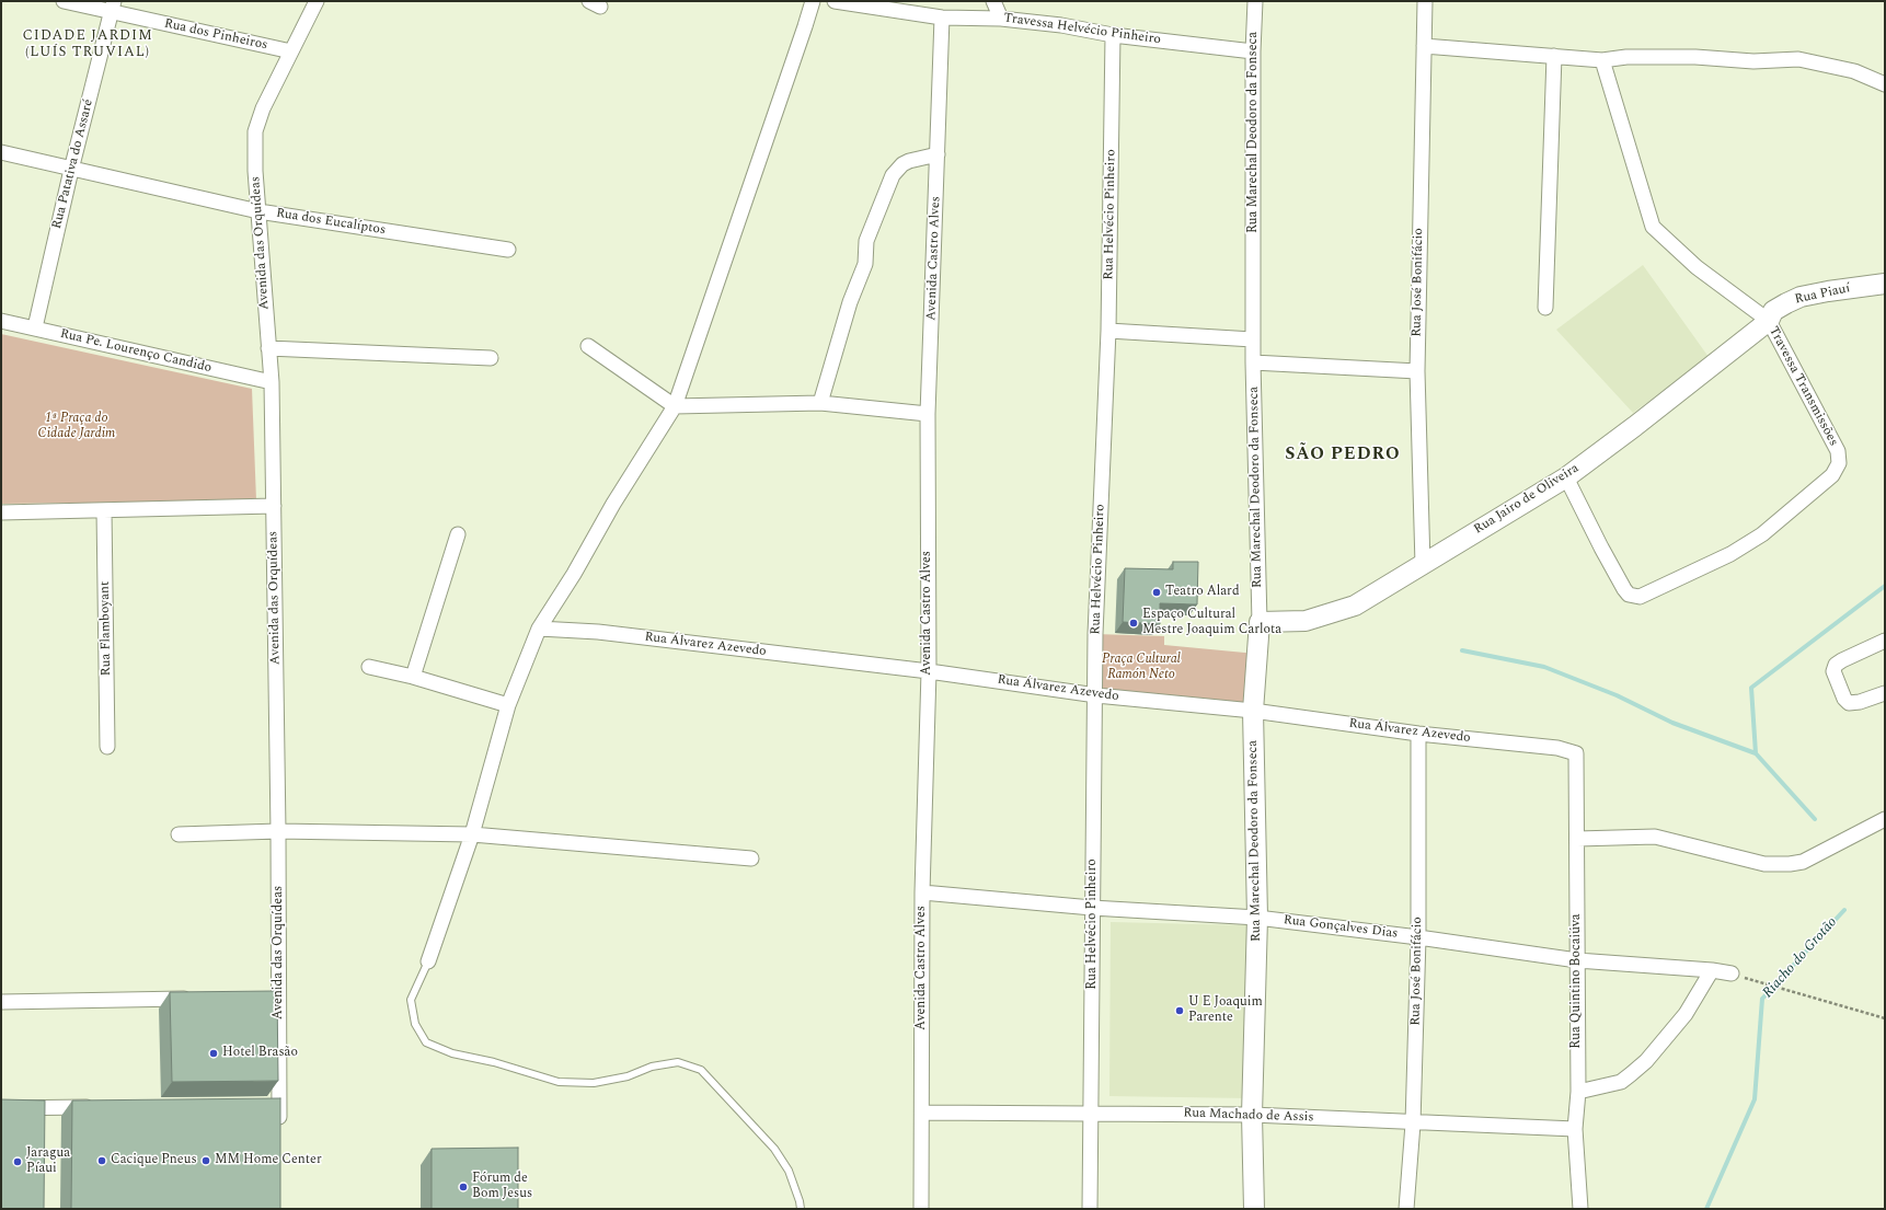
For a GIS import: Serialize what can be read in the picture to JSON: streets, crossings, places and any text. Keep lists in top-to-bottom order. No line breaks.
{"streets":{"street":["Travessa Helvécio Pinheiro","Rua dos Pinheiros","Rua Marechal Deodoro da Fonseca","Rua Patativa do Assaré","Rua Helvécio Pinheiro","Rua dos Eucalíptos","Avenida das Orquídeas","Avenida Castro Alves","Rua José Bonifácio","Rua Piauí","Rua Pe. Lourenço Candido","Travessa Transmissões","Rua Jairo de Oliveira","Rua Flamboyant","Rua Álvarez Azevedo","Rua Gonçalves Dias","Rua Quintino Bocaiúva","Rua Machado de Assis"]},"crossings":[["Travessa Helvécio Pinheiro","Rua Marechal Deodoro da Fonseca"],["Travessa Helvécio Pinheiro","Rua Helvécio Pinheiro"],["Travessa Helvécio Pinheiro","Avenida Castro Alves"],["Rua dos Pinheiros","Rua Patativa do Assaré"],["Rua dos Pinheiros","Avenida das Orquídeas"],["Rua Marechal Deodoro da Fonseca","Rua Jairo de Oliveira"],["Rua Marechal Deodoro da Fonseca","Rua Álvarez Azevedo"],["Rua Marechal Deodoro da Fonseca","Rua Gonçalves Dias"],["Rua Marechal Deodoro da Fonseca","Rua Machado de Assis"],["Rua Patativa do Assaré","Rua dos Eucalíptos"],["Rua Patativa do Assaré","Rua Pe. Lourenço Candido"],["Rua Helvécio Pinheiro","Rua Álvarez Azevedo"],["Rua Helvécio Pinheiro","Rua Gonçalves Dias"],["Rua Helvécio Pinheiro","Rua Machado de Assis"],["Rua dos Eucalíptos","Avenida das Orquídeas"],["Avenida das Orquídeas","Rua Pe. Lourenço Candido"],["Avenida Castro Alves","Rua Álvarez Azevedo"],["Avenida Castro Alves","Rua Gonçalves Dias"],["Avenida Castro Alves","Rua Machado de Assis"],["Rua José Bonifácio","Rua Jairo de Oliveira"],["Rua José Bonifácio","Rua Álvarez Azevedo"],["Rua José Bonifácio","Rua Gonçalves Dias"],["Rua José Bonifácio","Rua Machado de Assis"],["Rua Piauí","Travessa Transmissões"],["Rua Piauí","Rua Jairo de Oliveira"],["Travessa Transmissões","Rua Jairo de Oliveira"],["Rua Álvarez Azevedo","Rua Quintino Bocaiúva"],["Rua Gonçalves Dias","Rua Quintino Bocaiúva"],["Rua Quintino Bocaiúva","Rua Machado de Assis"]],"districts":["CIDADE JARDIM (LUÍS TRUVIAL)","SÃO PEDRO"],"water":["Riacho do Grotão"],"parks":["1ª Praça do Cidade Jardim","Praça Cultural Ramón Neto"],"places":["Teatro Alard","Espaço Cultural Mestre Joaquim Carlota","U E Joaquim Parente","Hotel Brasão","Cacique Pneus","MM Home Center","Jaragua Píaui","Fórum de Bom Jesus"]}
